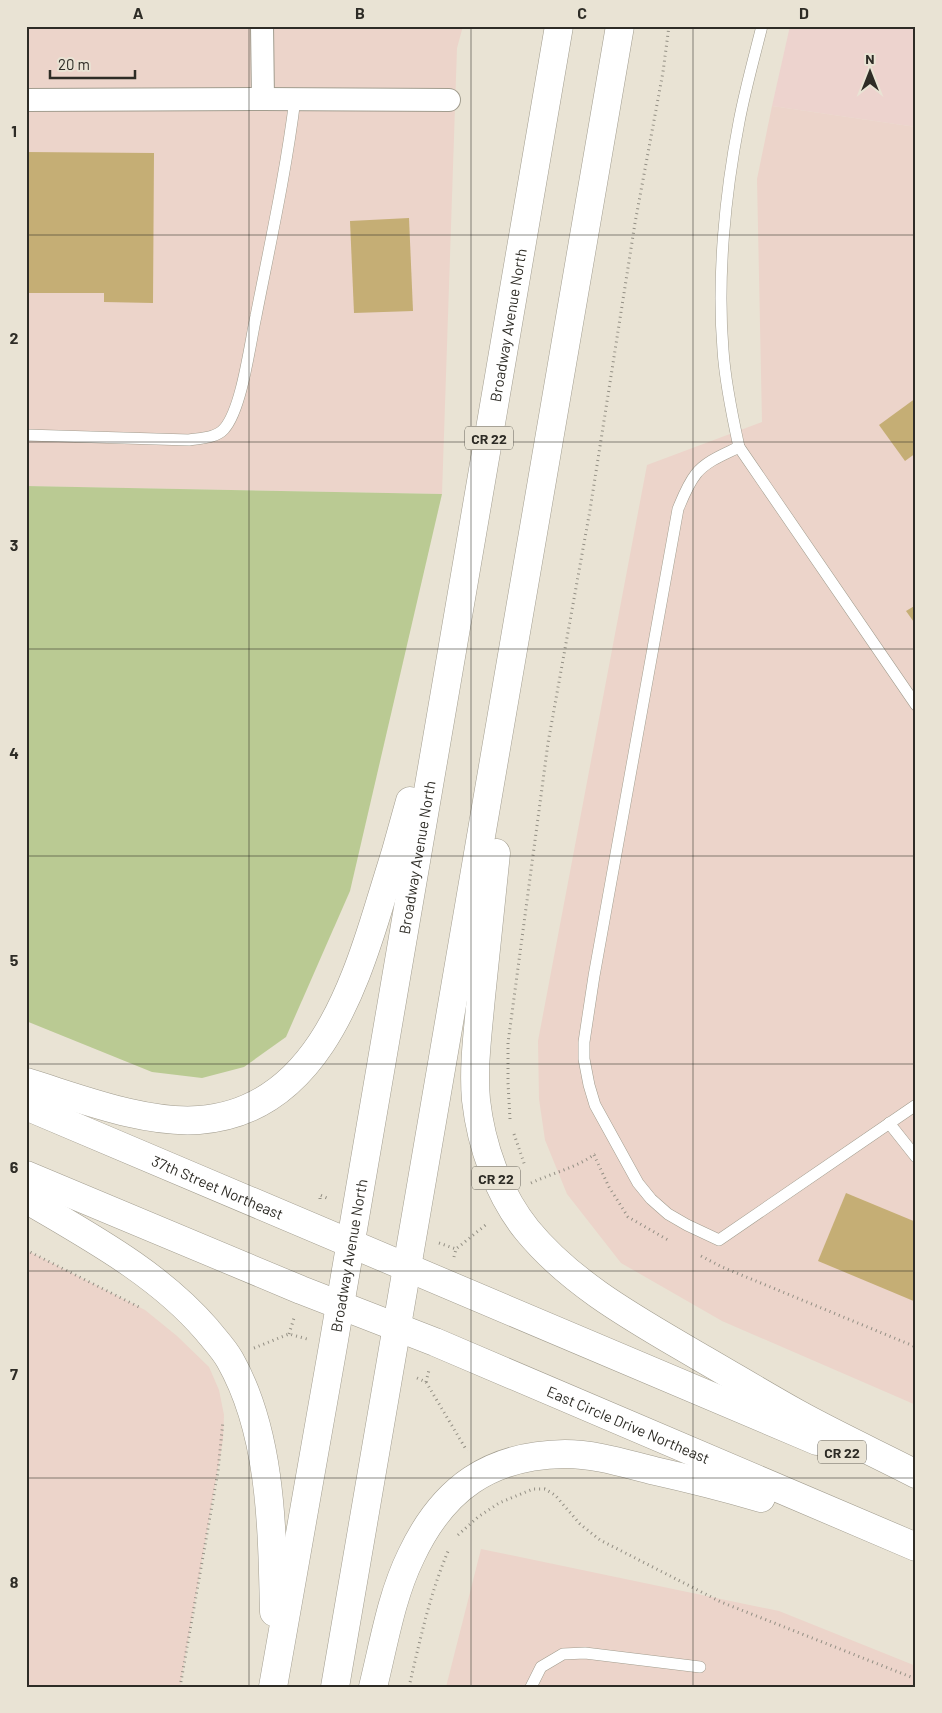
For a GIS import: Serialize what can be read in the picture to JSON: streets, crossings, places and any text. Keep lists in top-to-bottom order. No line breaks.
{"streets":{"main road":["Broadway Avenue North","CR 22","37th Street Northeast","East Circle Drive Northeast"]},"crossings":[["Broadway Avenue North","37th Street Northeast"],["Broadway Avenue North","East Circle Drive Northeast"],["CR 22","37th Street Northeast"],["CR 22","East Circle Drive Northeast"]],"scale_bar":"20 m","north":"top","grid":{"columns":["A","B","C","D"],"rows":["1","2","3","4","5","6","7","8"]}}
